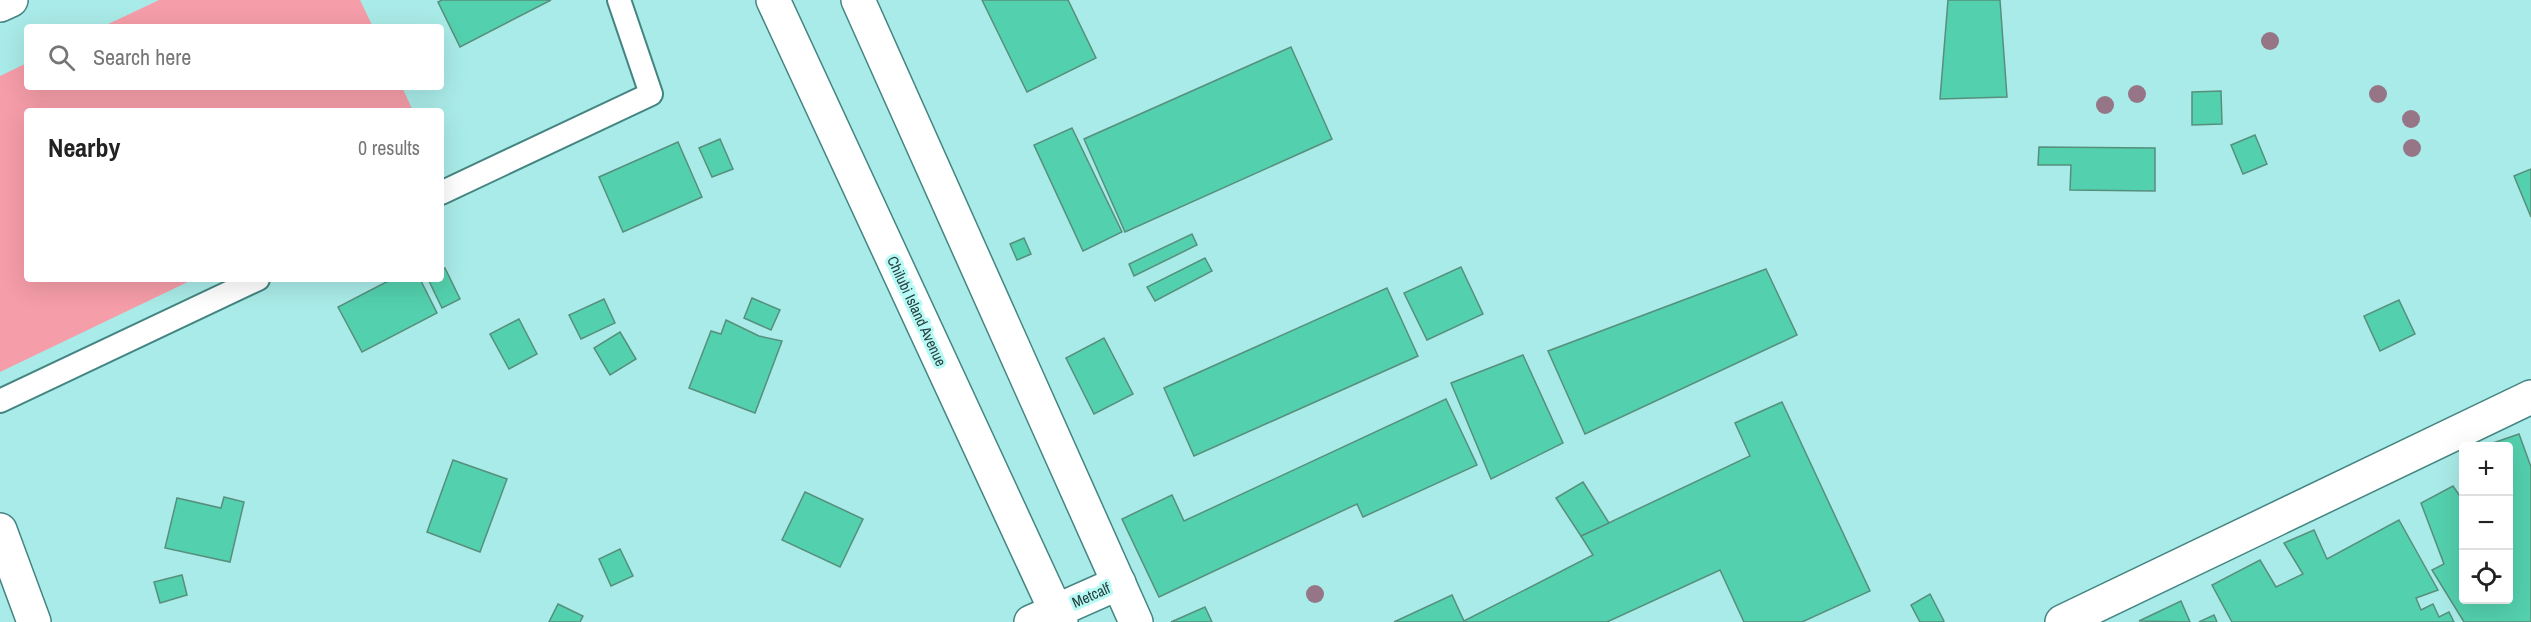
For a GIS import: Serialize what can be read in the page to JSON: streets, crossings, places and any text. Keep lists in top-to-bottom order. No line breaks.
{"streets":{"street":["Chilubi Island Avenue","Metcalf"]},"crossings":[["Chilubi Island Avenue","Metcalf"]],"page":{"search":"Search here","heading":["Nearby","0 results"],"map_buttons":["+","−"]}}
